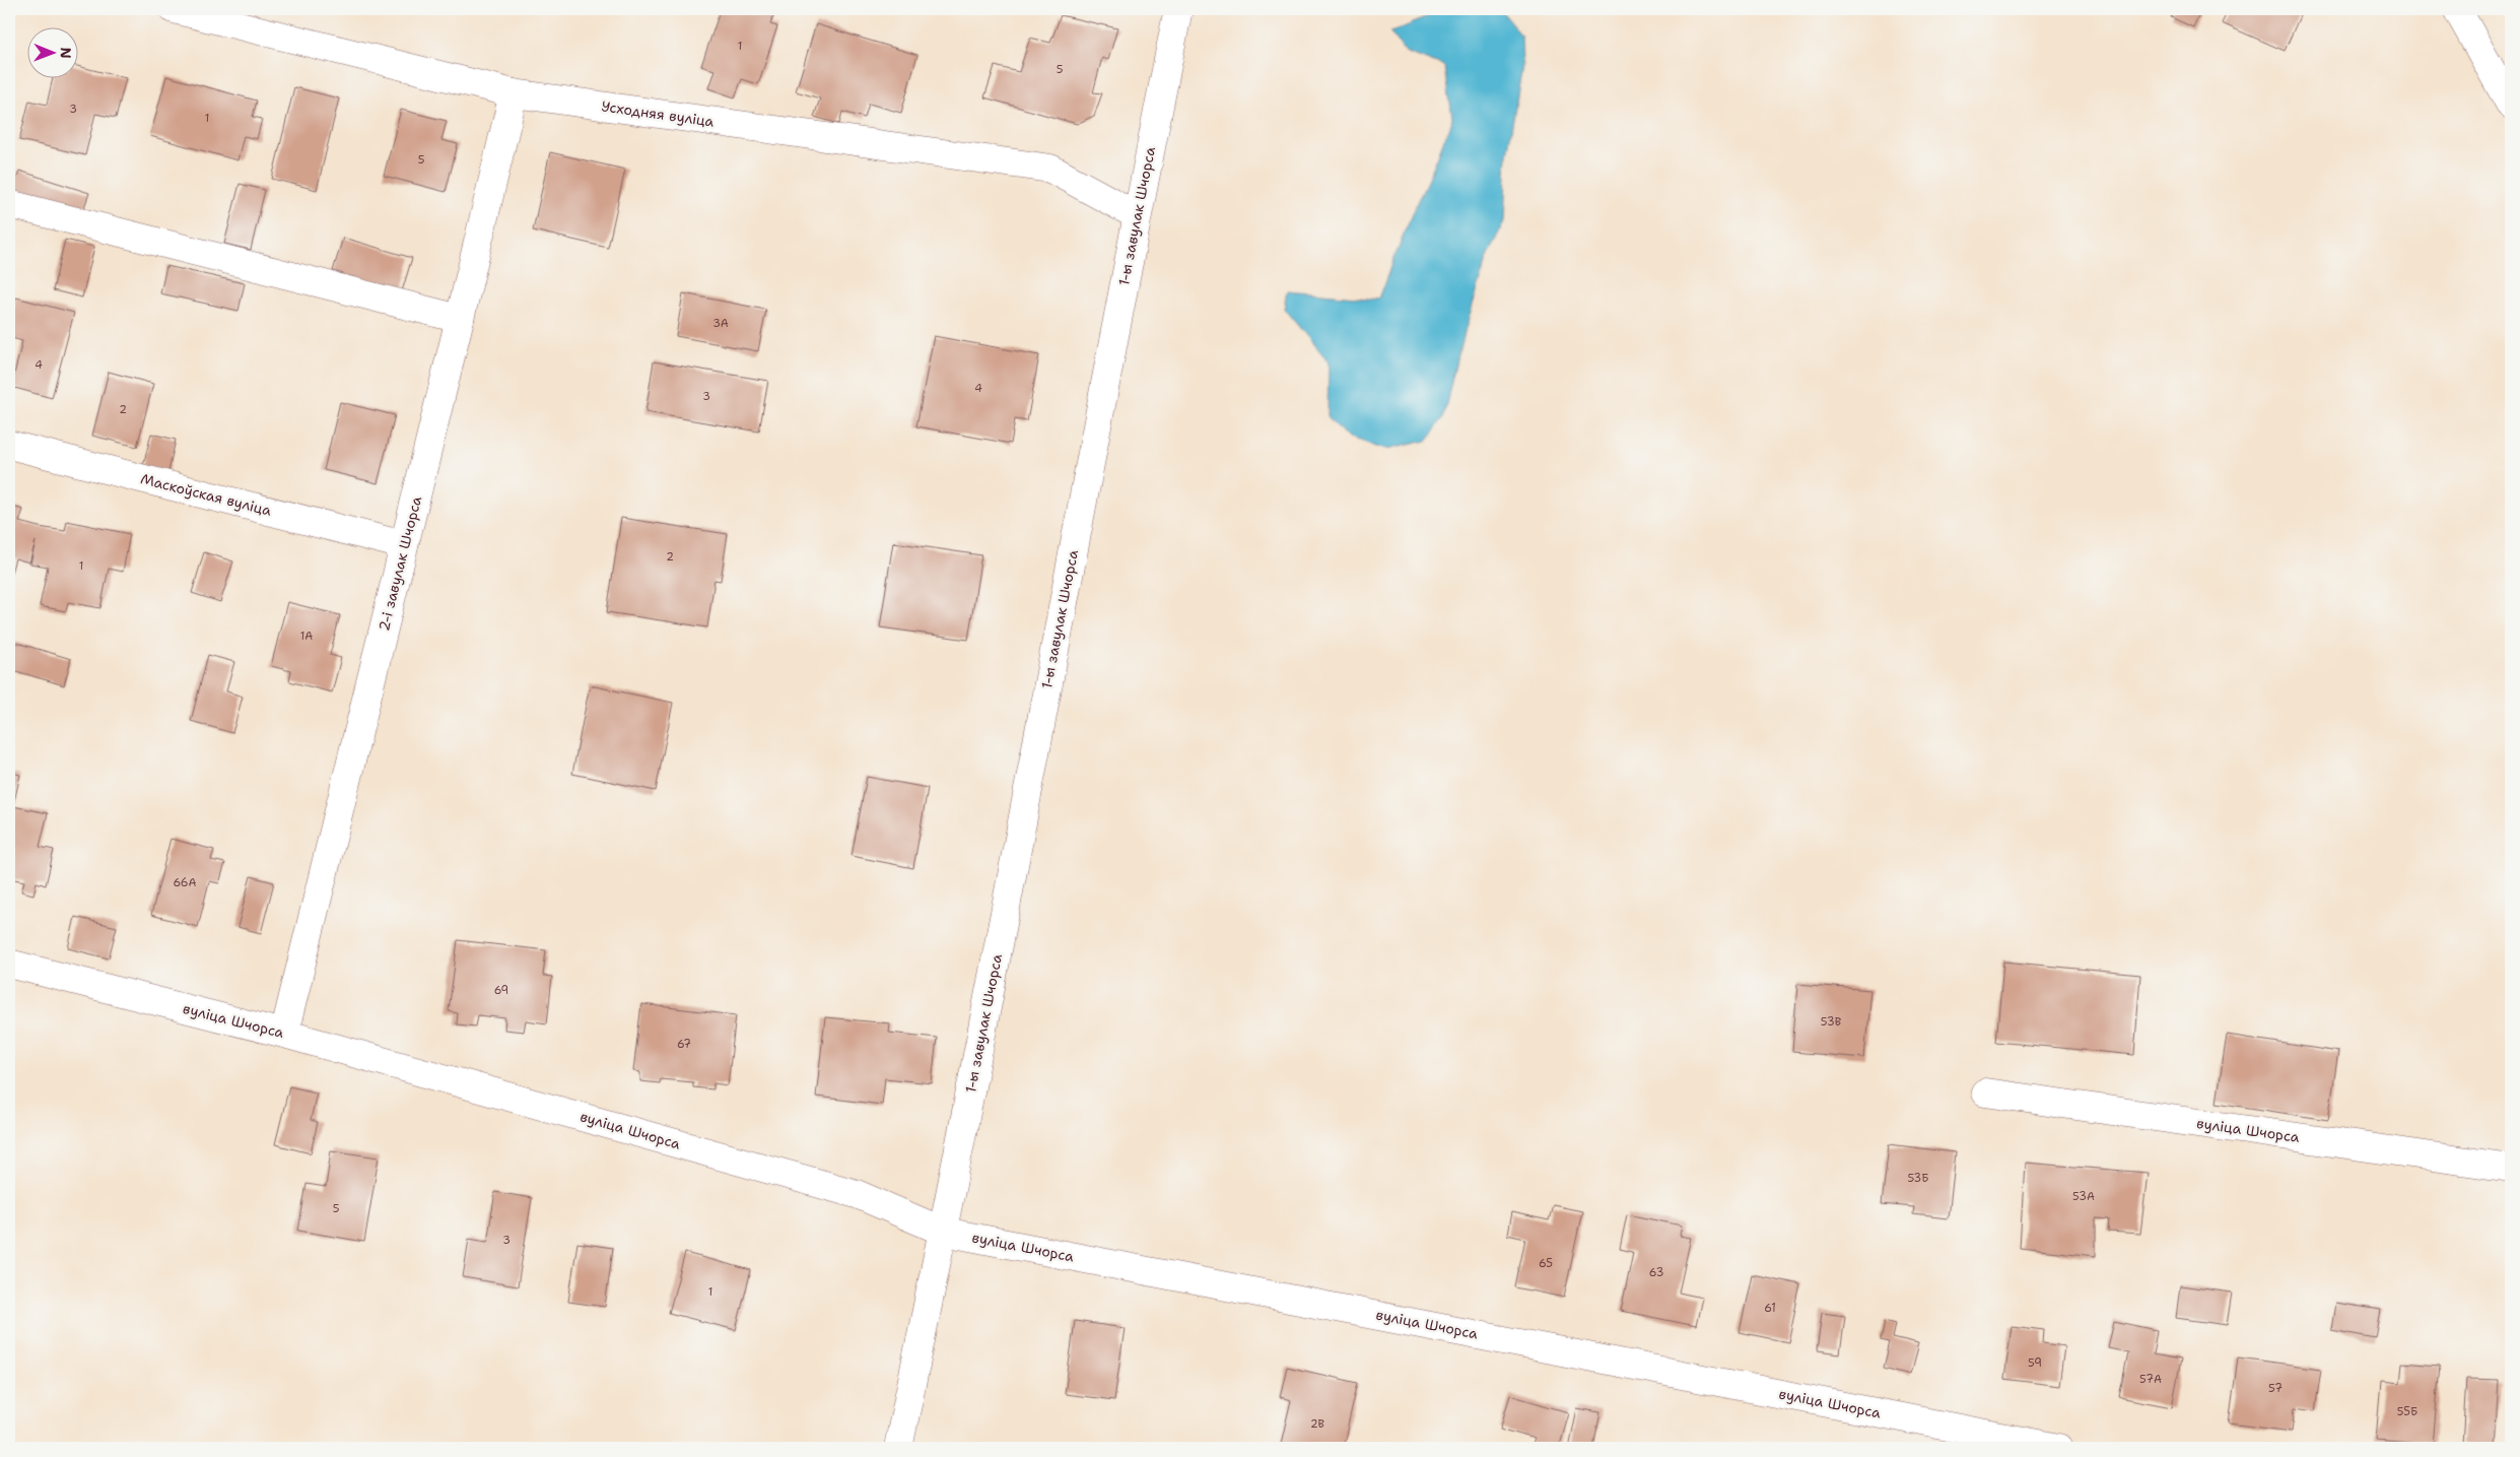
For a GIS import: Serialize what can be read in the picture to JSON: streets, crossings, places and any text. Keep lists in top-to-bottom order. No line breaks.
{"streets":{"street":["Усходняя вуліца","1-ы завулак Шчорса","Маскоўская вуліца","2-і завулак Шчорса","вуліца Шчорса"]},"crossings":[["Усходняя вуліца","1-ы завулак Шчорса"],["Усходняя вуліца","2-і завулак Шчорса"],["1-ы завулак Шчорса","вуліца Шчорса"],["Маскоўская вуліца","2-і завулак Шчорса"],["2-і завулак Шчорса","вуліца Шчорса"]],"house_numbers":["1","5","3","1","5","3А","4","4","3","2","2","1","1А","66А","69","53В","67","53Б","53А","5","3","65","63","1","61","59","57А","57","55Б","2В"],"north":"right"}
